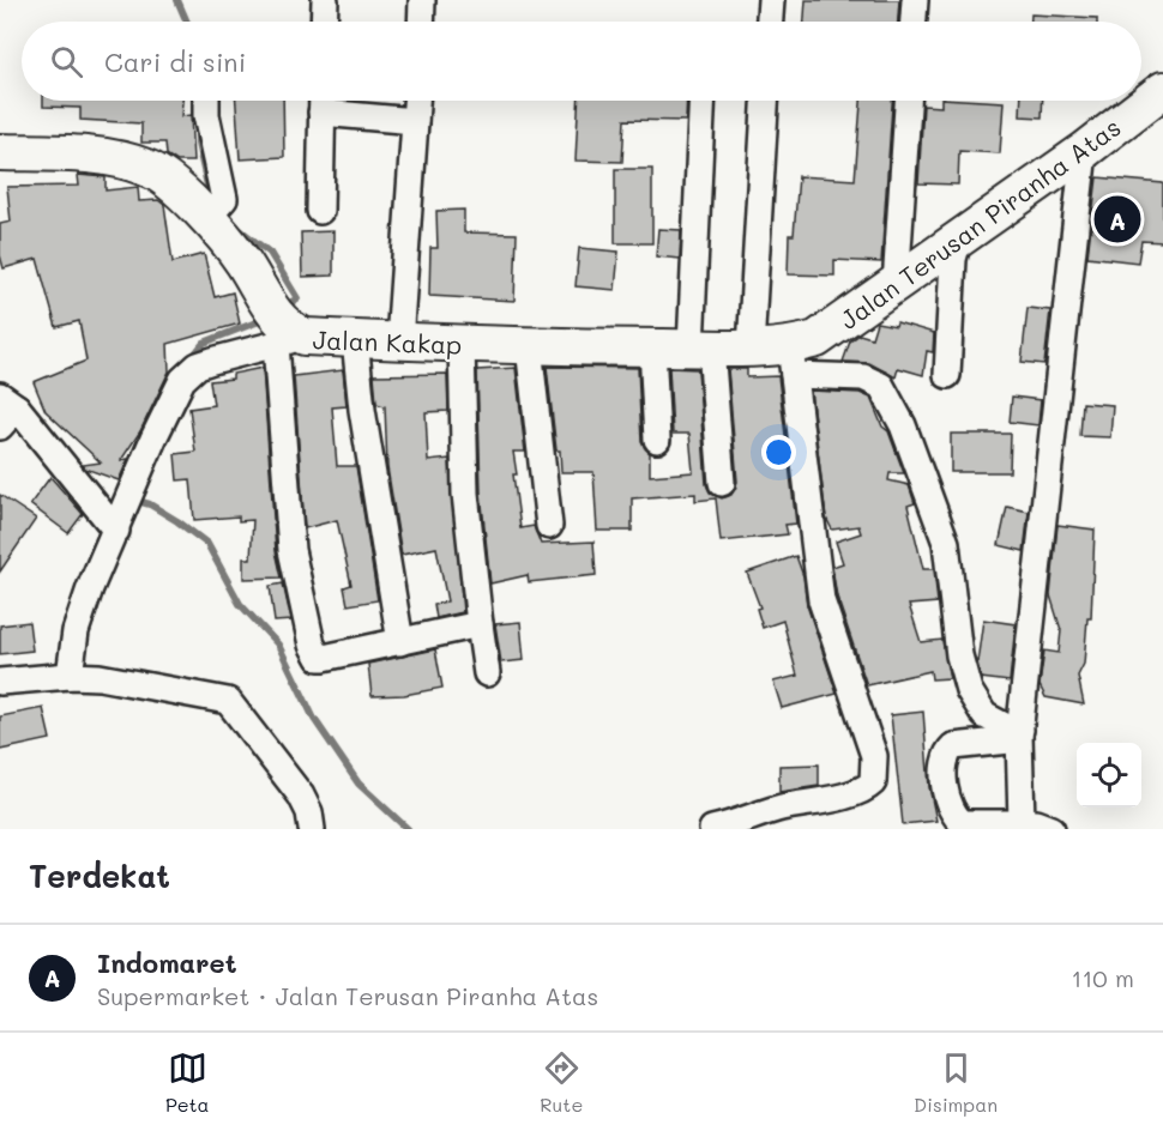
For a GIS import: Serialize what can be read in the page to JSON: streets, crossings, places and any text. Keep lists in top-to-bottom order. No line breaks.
{"streets":{"street":["Jalan Terusan Piranha Atas","Jalan Kakap"]},"crossings":[["Jalan Terusan Piranha Atas","Jalan Kakap"]],"page":{"search":"Cari di sini","pins":"A","heading":"Terdekat","list":[{"mark":"A","name":"Indomaret","note":"Supermarket · Jalan Terusan Piranha Atas","value":"110 m"}],"nav":["Peta","Rute","Disimpan"]}}
